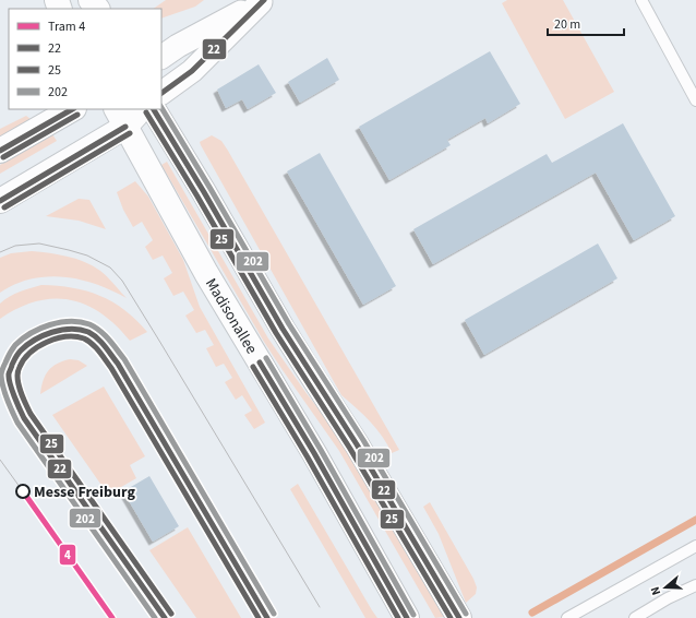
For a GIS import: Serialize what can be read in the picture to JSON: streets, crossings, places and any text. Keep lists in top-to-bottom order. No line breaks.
{"streets":{"main road":["Madisonallee"]},"places":["Messe Freiburg"],"lines":["transit line 22","transit line 202","transit line 25","tram line 4"],"legend":["Tram 4","22","25","202"],"scale_bar":"20 m","north":"left"}
